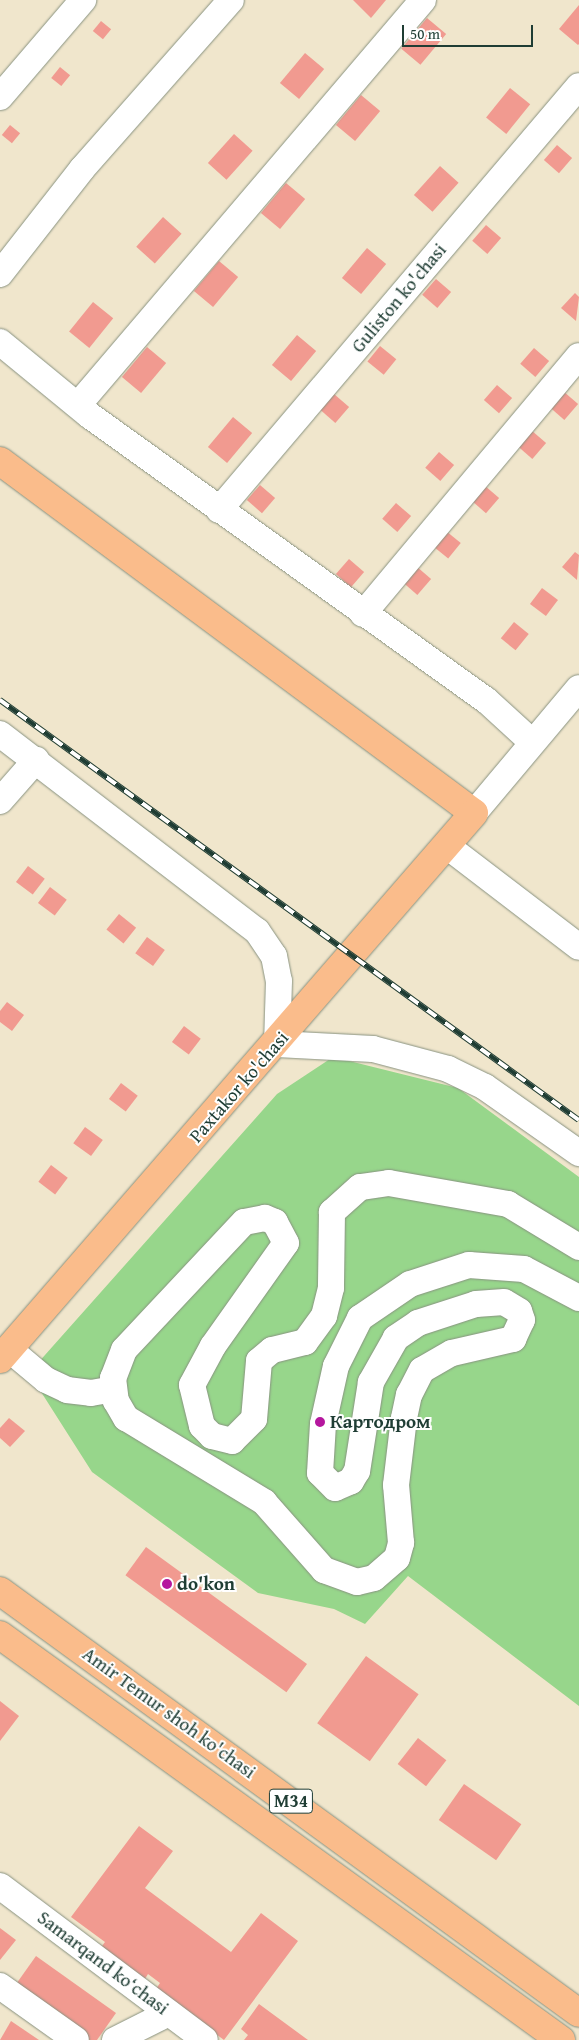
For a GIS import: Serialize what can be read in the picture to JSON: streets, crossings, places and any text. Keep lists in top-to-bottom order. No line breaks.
{"streets":{"main road":["Paxtakor ko'chasi","Amir Temur shoh ko'chasi","M34"],"street":["Guliston ko'chasi","Samarqand ko‘chasi"]},"places":["Картодром","do'kon"],"scale_bar":"50 m"}
